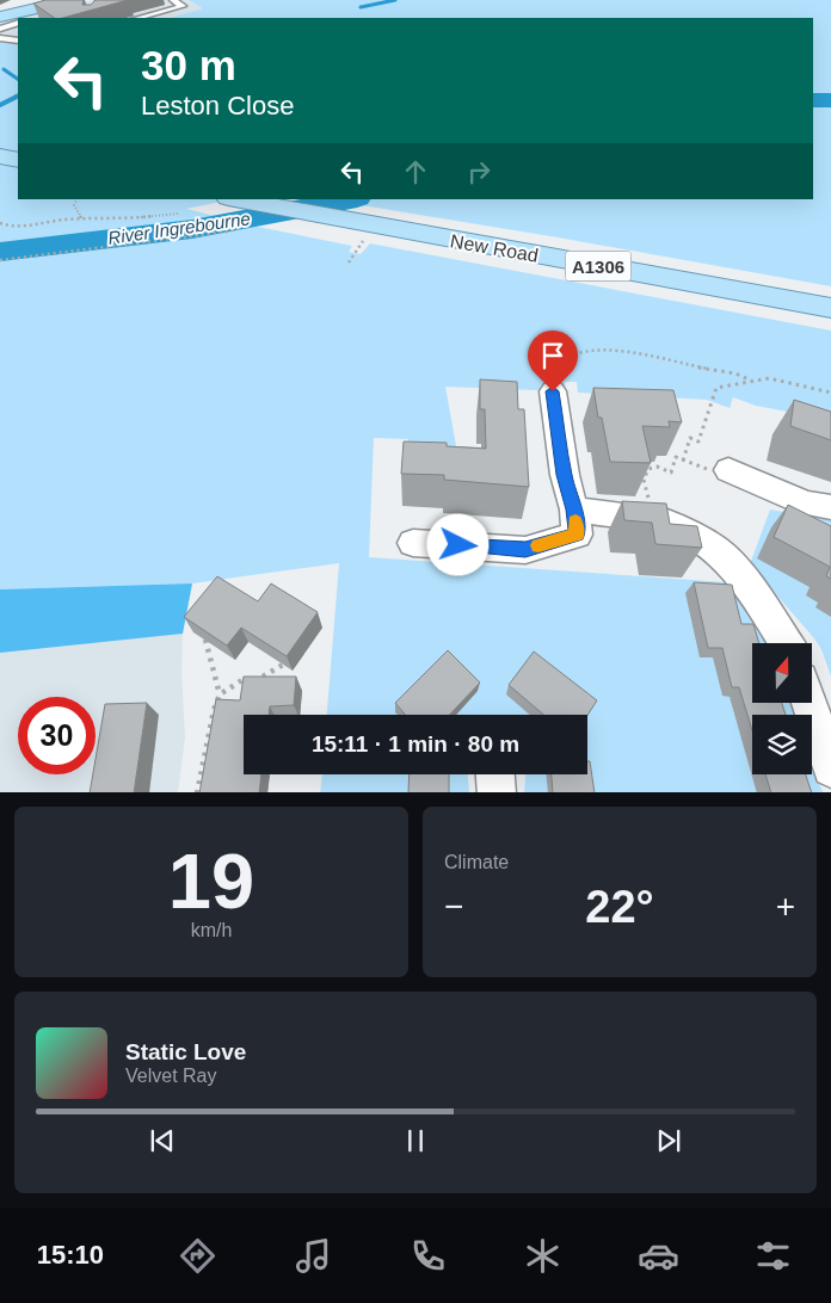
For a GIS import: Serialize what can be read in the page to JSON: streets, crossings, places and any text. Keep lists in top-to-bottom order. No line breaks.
{"streets":{"main road":["New Road","A1306"]},"water":["River Ingrebourne"],"north":"top","page":{"turn":["30 m","Leston Close"],"limit":"30","trip":"15:11 · 1 min · 80 m","tile":[["19","km/h"],"Climate"],"heat":["−","22°","+"],"song":["Static Love","Velvet Ray"],"tabs":"15:10"}}
